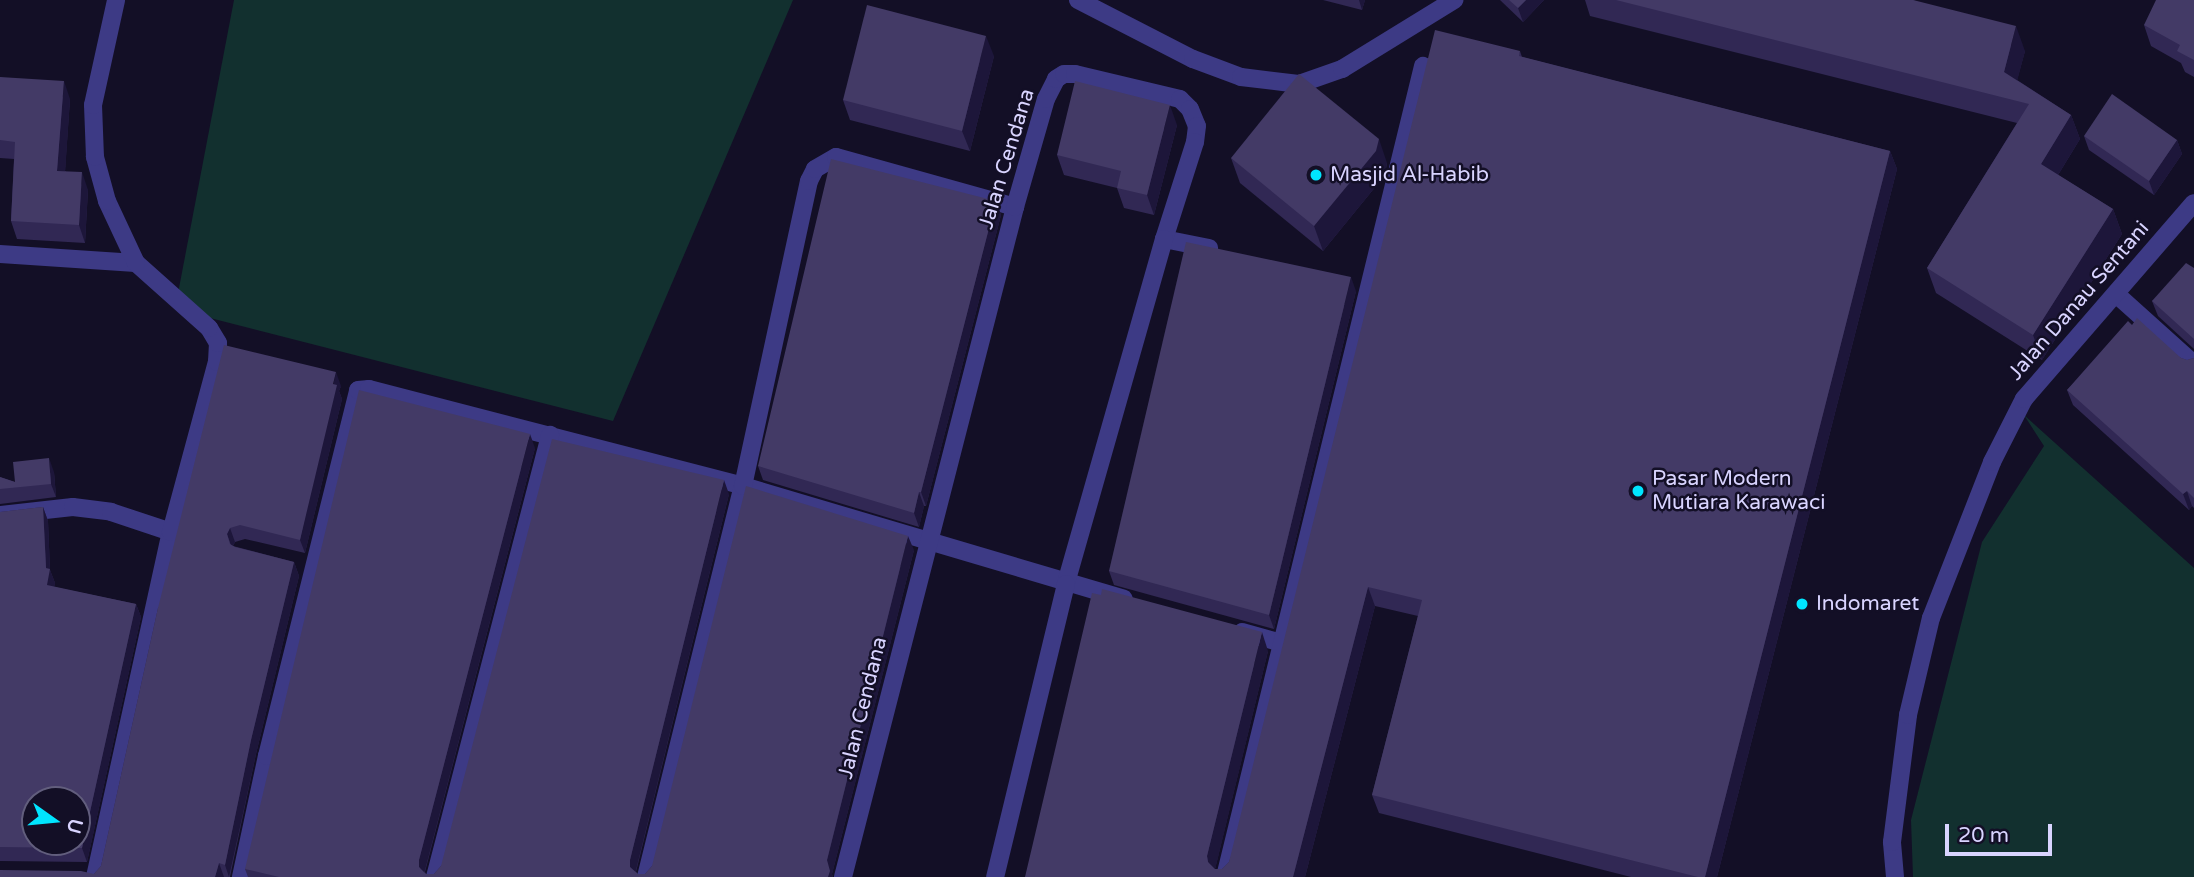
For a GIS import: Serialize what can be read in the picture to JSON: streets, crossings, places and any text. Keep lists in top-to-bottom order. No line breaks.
{"streets":{"street":["Jalan Cendana","Jalan Danau Sentani"]},"places":["Masjid Al-Habib","Pasar Modern Mutiara Karawaci","Indomaret"],"scale_bar":"20 m","north":"right"}
